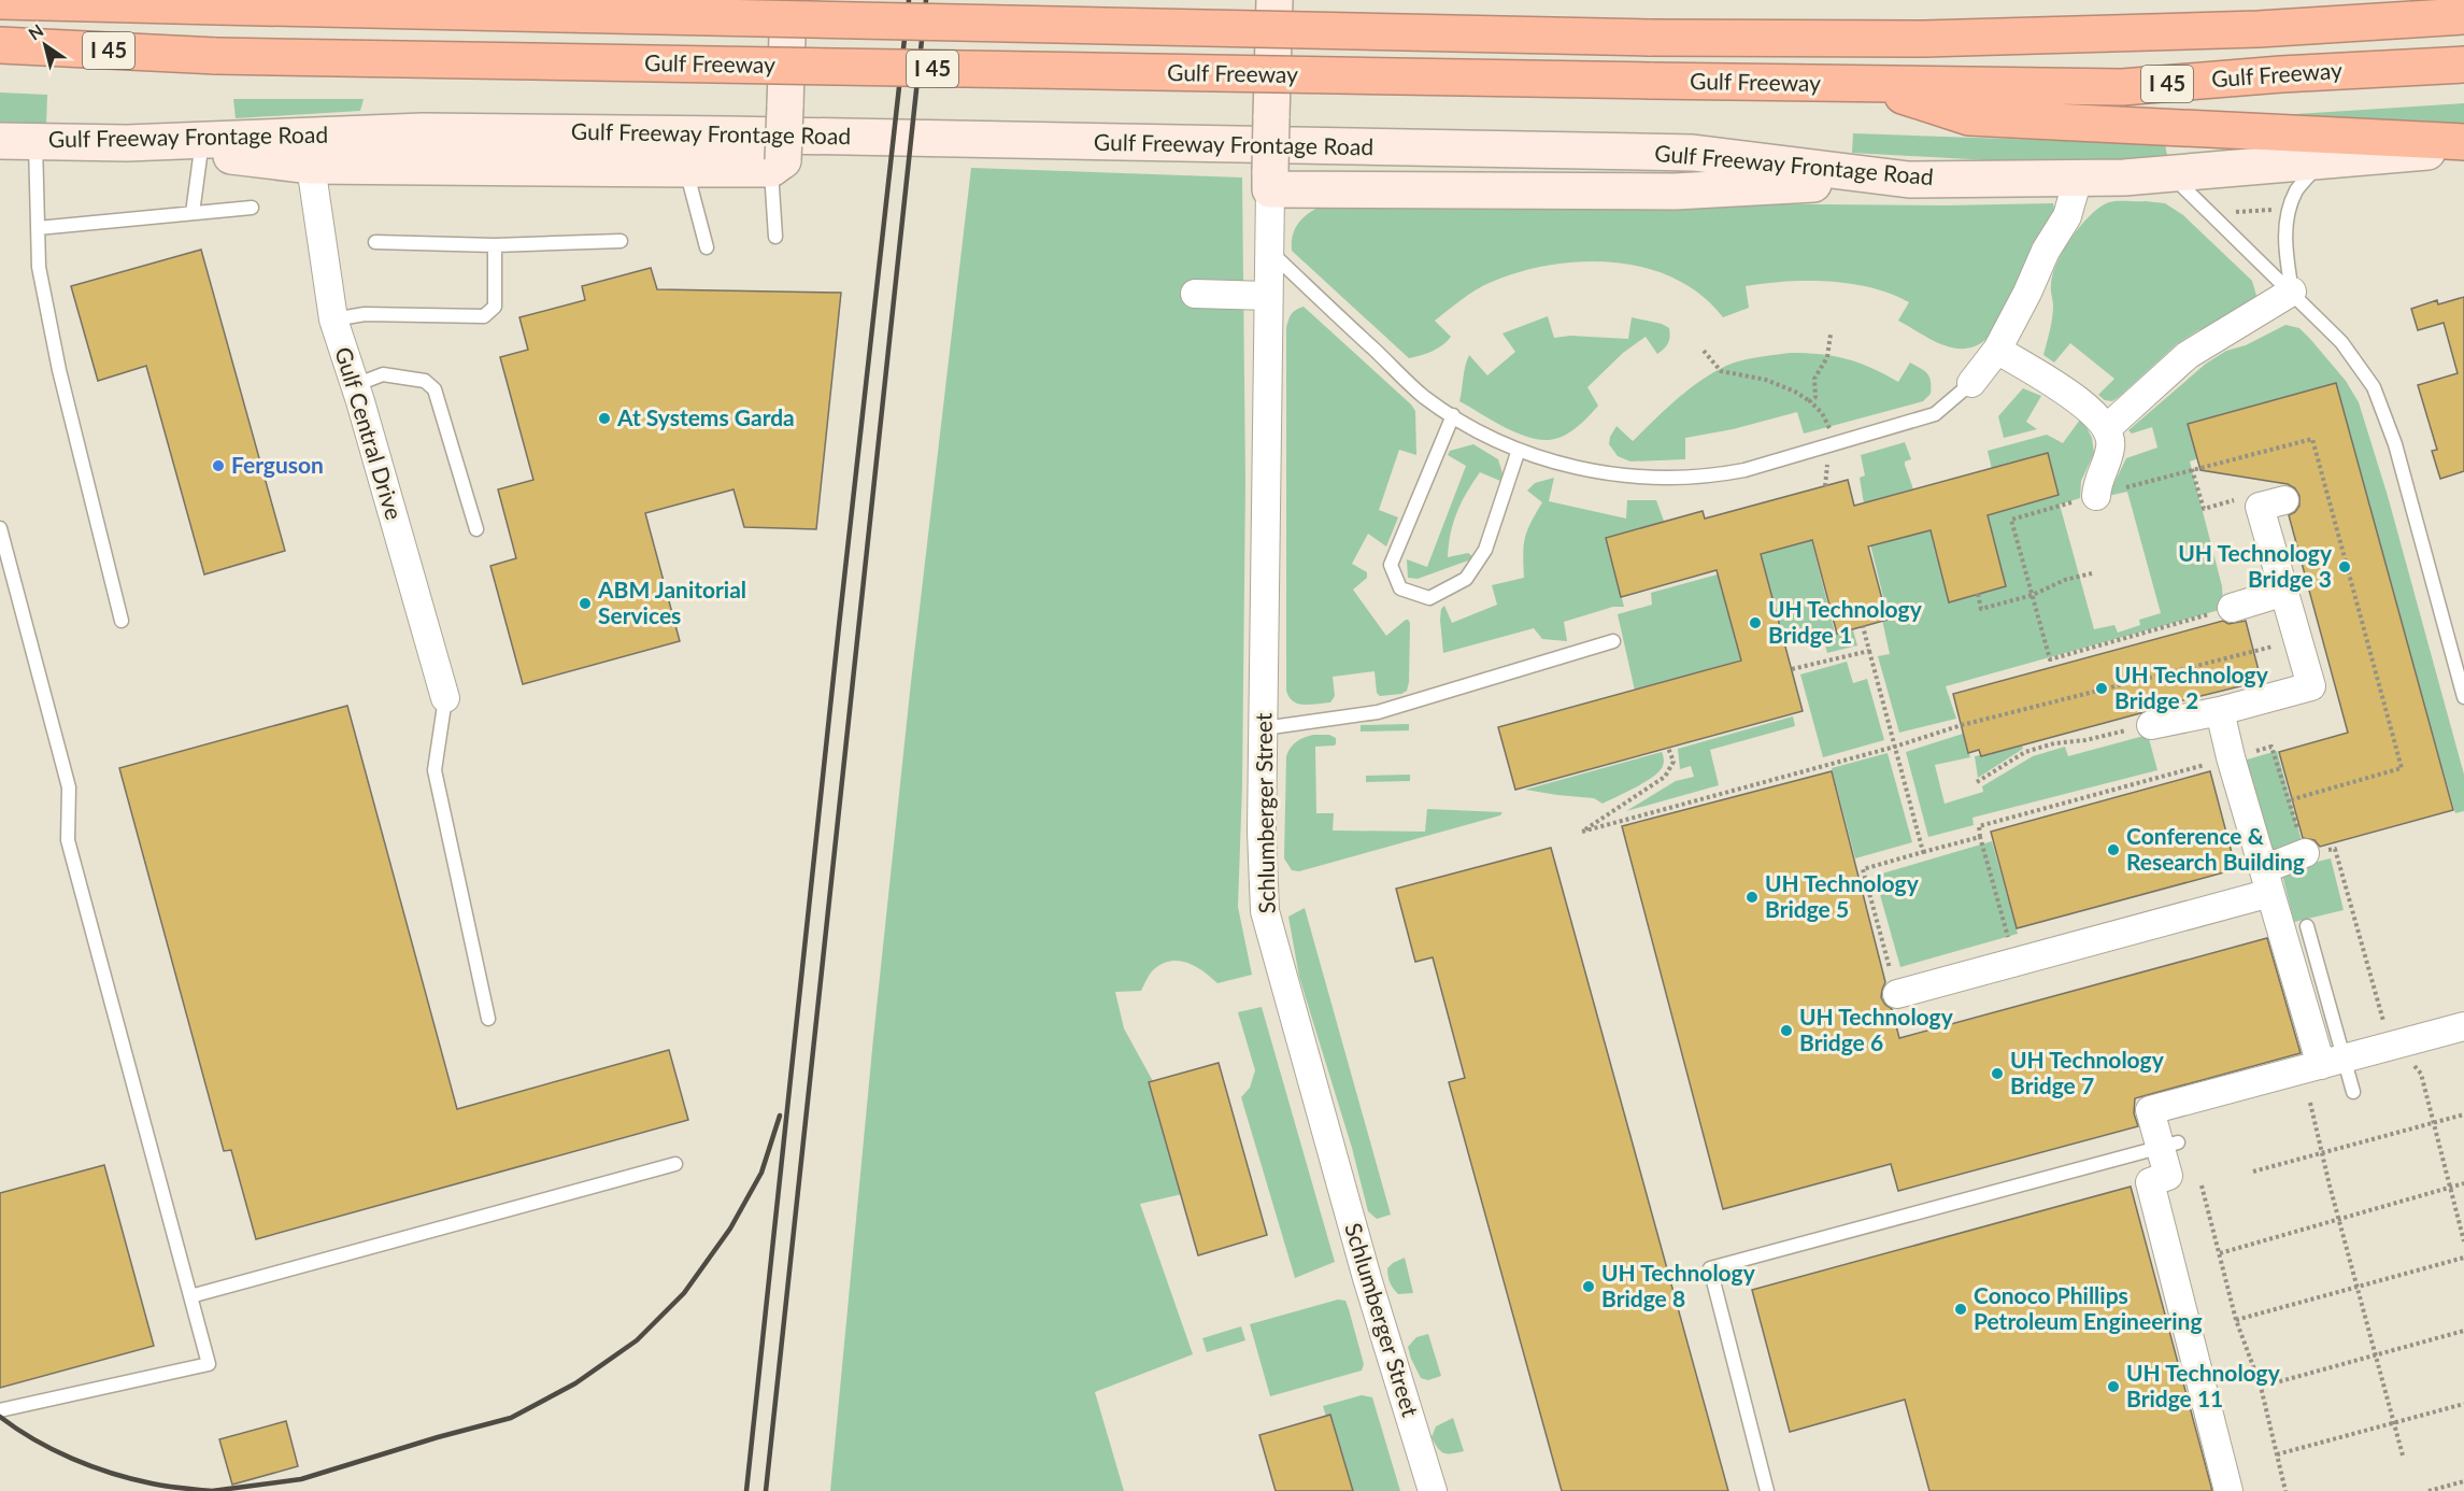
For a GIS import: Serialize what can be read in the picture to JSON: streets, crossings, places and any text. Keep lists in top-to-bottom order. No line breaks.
{"streets":{"highway":["I 45","Gulf Freeway"],"main road":["Gulf Freeway Frontage Road"],"street":["Gulf Central Drive","Schlumberger Street"]},"places":["At Systems Garda","Ferguson","UH Technology Bridge 3","ABM Janitorial Services","UH Technology Bridge 1","UH Technology Bridge 2","Conference & Research Building","UH Technology Bridge 5","UH Technology Bridge 6","UH Technology Bridge 7","UH Technology Bridge 8","Conoco Phillips Petroleum Engineering","UH Technology Bridge 11"],"north":"top left"}
